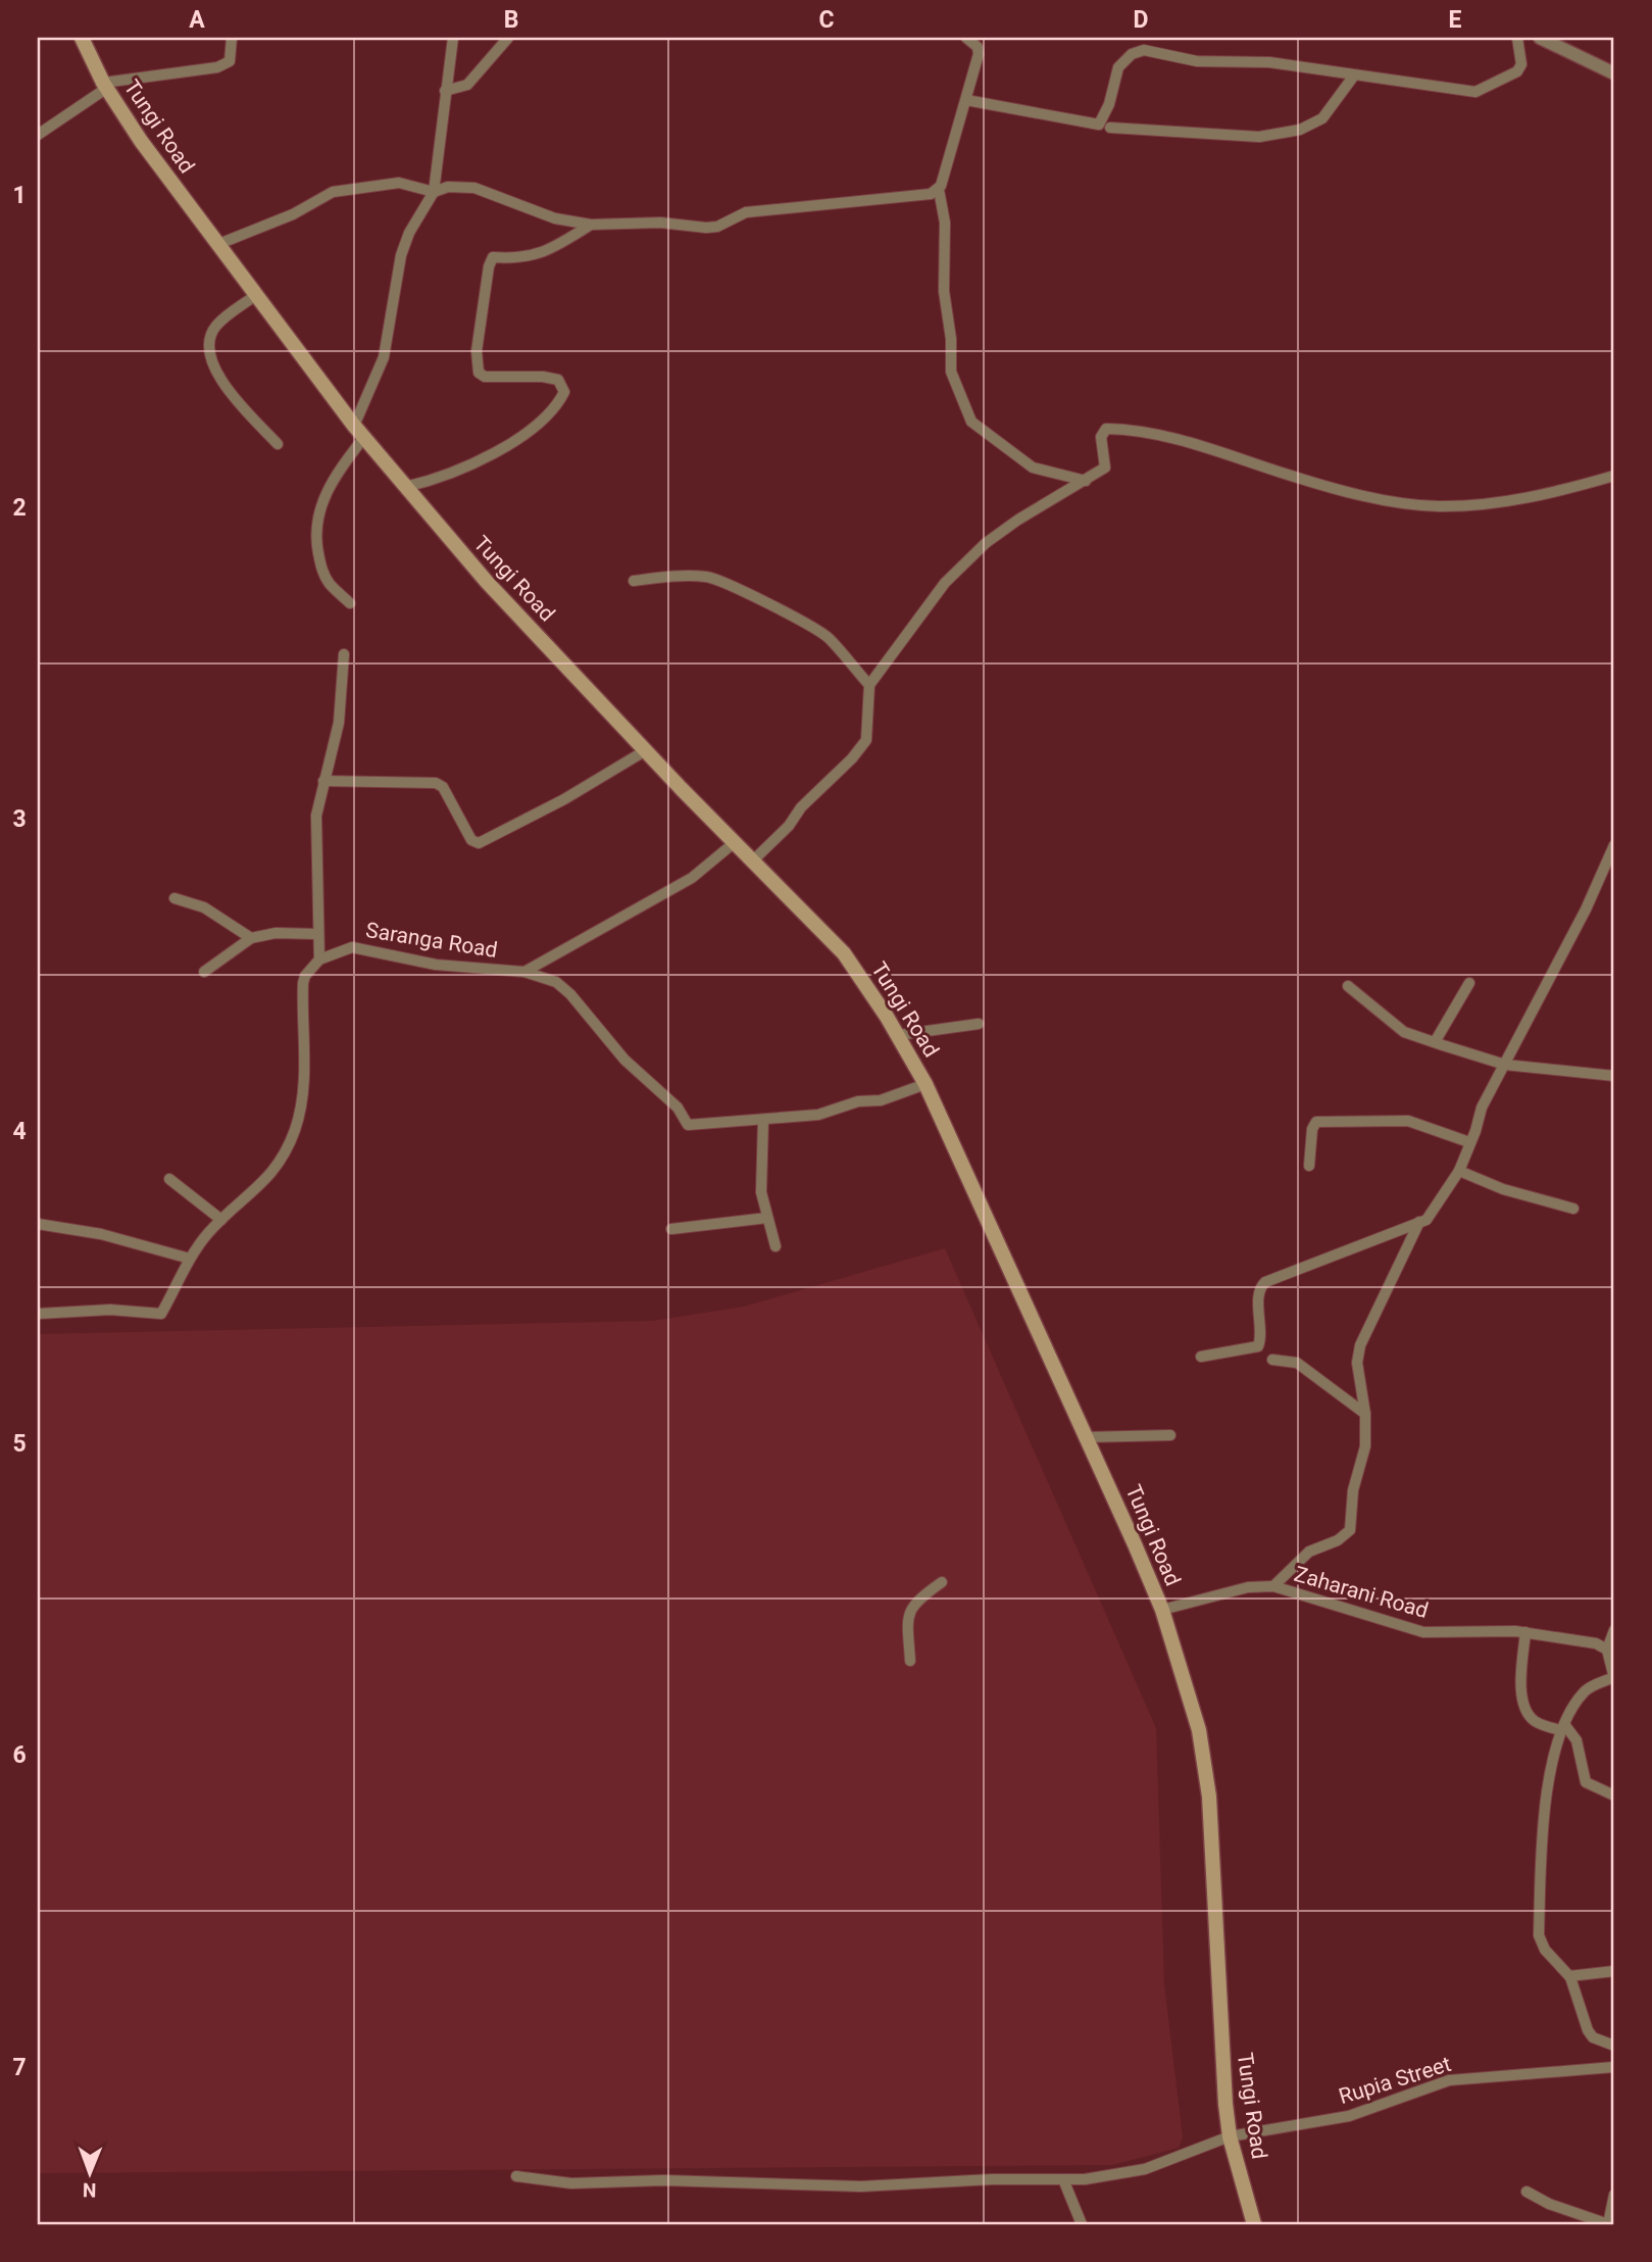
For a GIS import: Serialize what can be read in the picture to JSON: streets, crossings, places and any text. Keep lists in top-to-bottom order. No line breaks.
{"streets":{"main road":["Tungi Road"],"street":["Saranga Road","Zaharani Road","Rupia Street"]},"crossings":[["Tungi Road","Saranga Road"],["Tungi Road","Zaharani Road"],["Tungi Road","Rupia Street"]],"north":"bottom","grid":{"columns":["A","B","C","D","E"],"rows":["1","2","3","4","5","6","7"]}}
